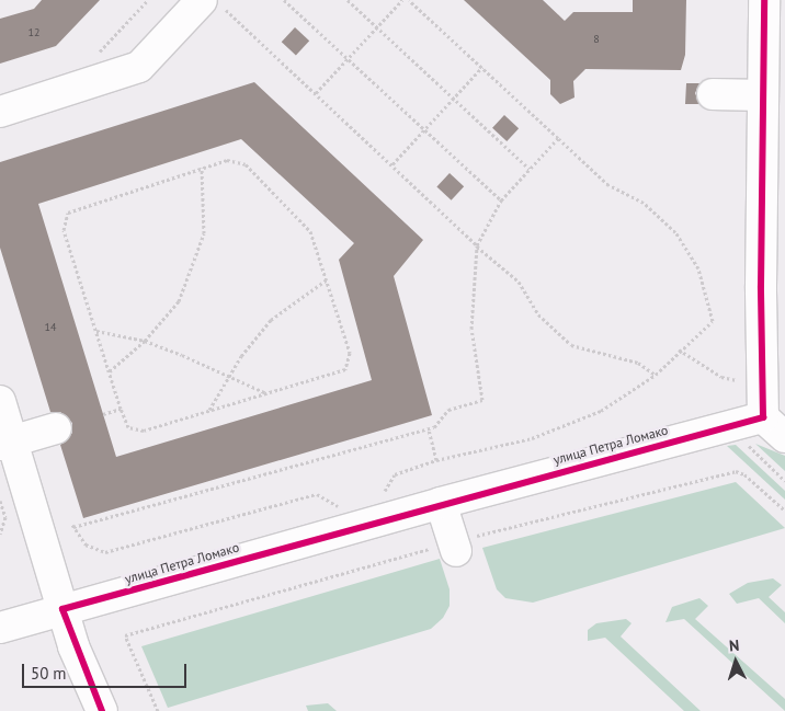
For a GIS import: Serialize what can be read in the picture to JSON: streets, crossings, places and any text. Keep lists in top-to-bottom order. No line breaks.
{"streets":{"street":["улица Петра Ломако"]},"house_numbers":["12","8","14"],"scale_bar":"50 m","north":"top"}
